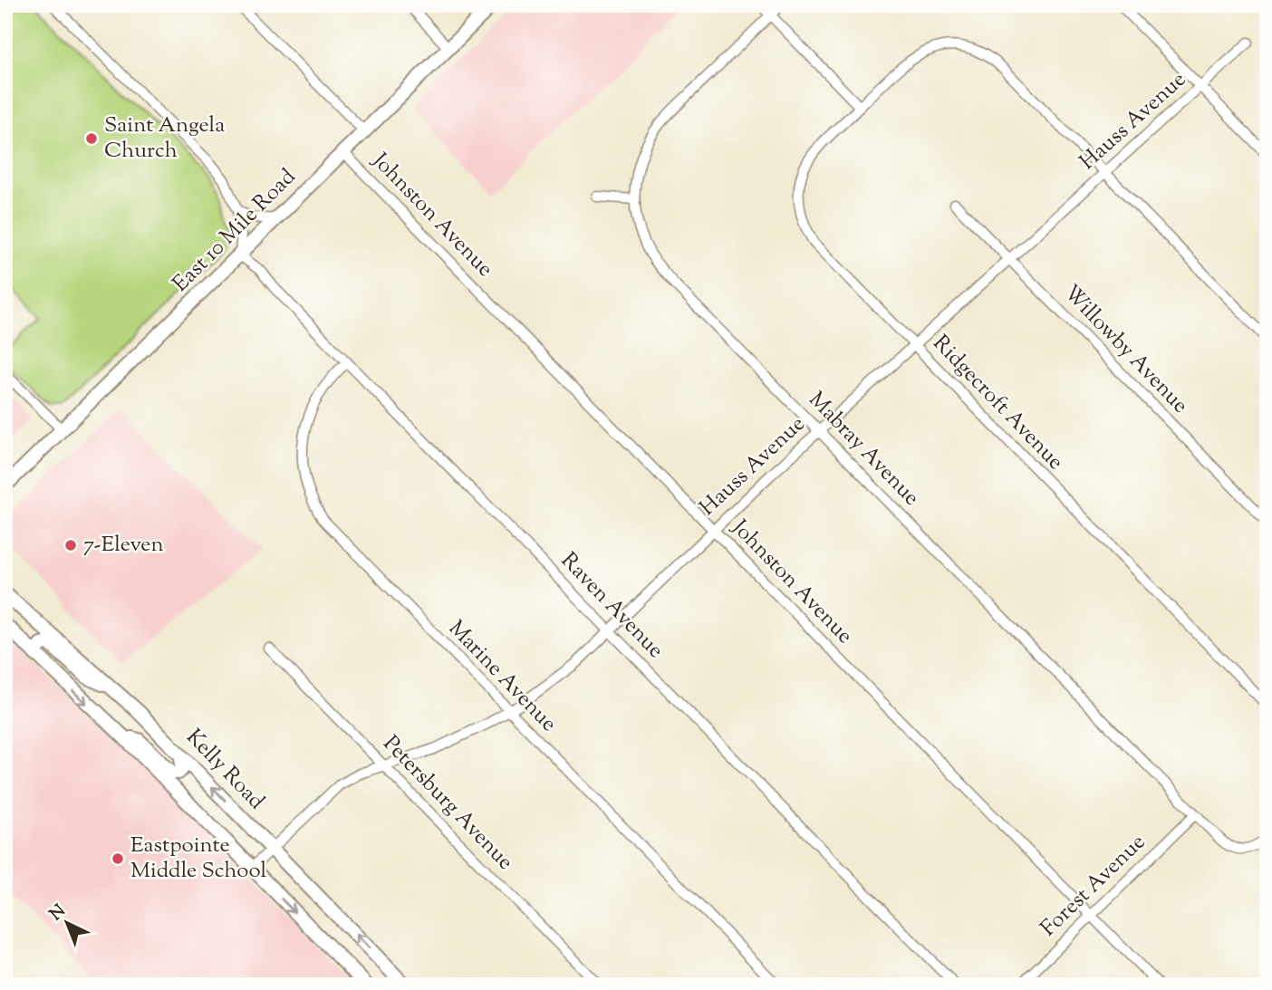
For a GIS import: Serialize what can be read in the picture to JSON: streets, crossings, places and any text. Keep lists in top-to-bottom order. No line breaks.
{"streets":{"street":["Hauss Avenue","Johnston Avenue","East 10 Mile Road","Willowby Avenue","Ridgecroft Avenue","Mabray Avenue","Raven Avenue","Marine Avenue","Kelly Road","Petersburg Avenue","Forest Avenue"]},"crossings":[["Hauss Avenue","Johnston Avenue"],["Hauss Avenue","Willowby Avenue"],["Hauss Avenue","Ridgecroft Avenue"],["Hauss Avenue","Mabray Avenue"],["Hauss Avenue","Raven Avenue"],["Hauss Avenue","Marine Avenue"],["Hauss Avenue","Kelly Road"],["Hauss Avenue","Petersburg Avenue"],["Johnston Avenue","East 10 Mile Road"],["Johnston Avenue","Forest Avenue"],["East 10 Mile Road","Raven Avenue"],["Mabray Avenue","Forest Avenue"],["Raven Avenue","Marine Avenue"]],"places":["Saint Angela Church","7-Eleven","Eastpointe Middle School"],"north":"top left"}
